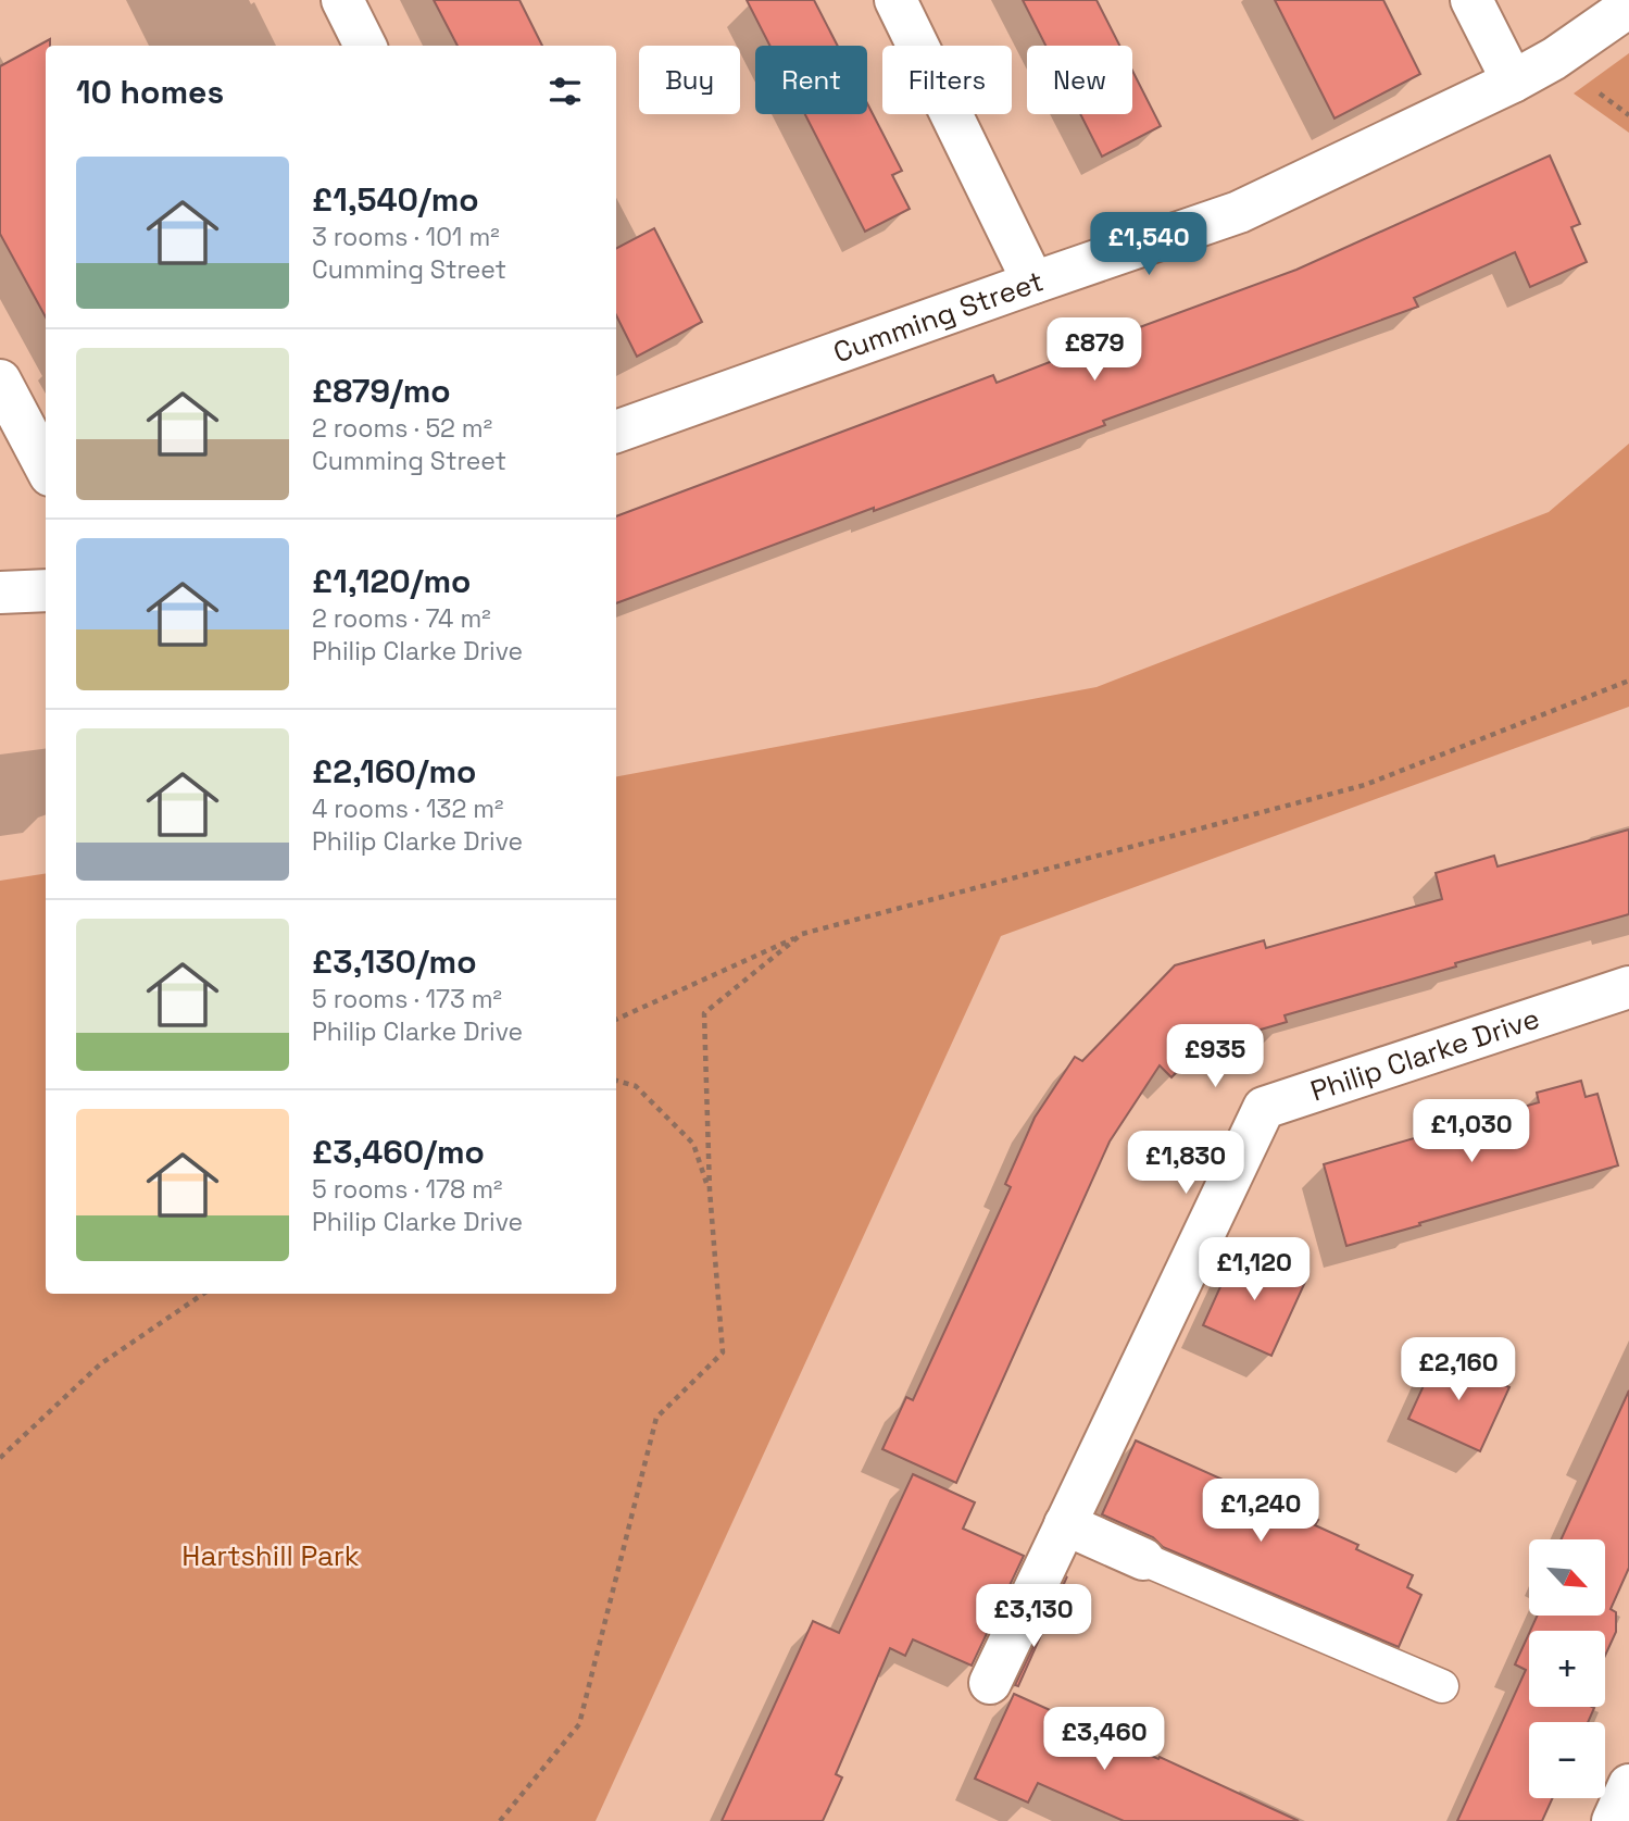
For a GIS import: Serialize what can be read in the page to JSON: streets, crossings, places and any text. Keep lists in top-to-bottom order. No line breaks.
{"streets":{"street":["Cumming Street","Philip Clarke Drive"]},"parks":["Hartshill Park"],"north":"bottom right","page":{"chip":["Buy","Rent","Filters","New"],"heading":"10 homes","list":[{"name":"£1,540/mo","note":"3 rooms · 101 m² · Cumming Street"},{"name":"£879/mo","note":"2 rooms · 52 m² · Cumming Street"},{"name":"£1,120/mo","note":"2 rooms · 74 m² · Philip Clarke Drive"},{"name":"£2,160/mo","note":"4 rooms · 132 m² · Philip Clarke Drive"},{"name":"£3,130/mo","note":"5 rooms · 173 m² · Philip Clarke Drive"},{"name":"£3,460/mo","note":"5 rooms · 178 m² · Philip Clarke Drive"}],"price":["£1,540","£879","£935","£1,030","£1,830","£1,120","£2,160","£1,240","£3,130","£3,460"],"map_buttons":["+","−"]}}
